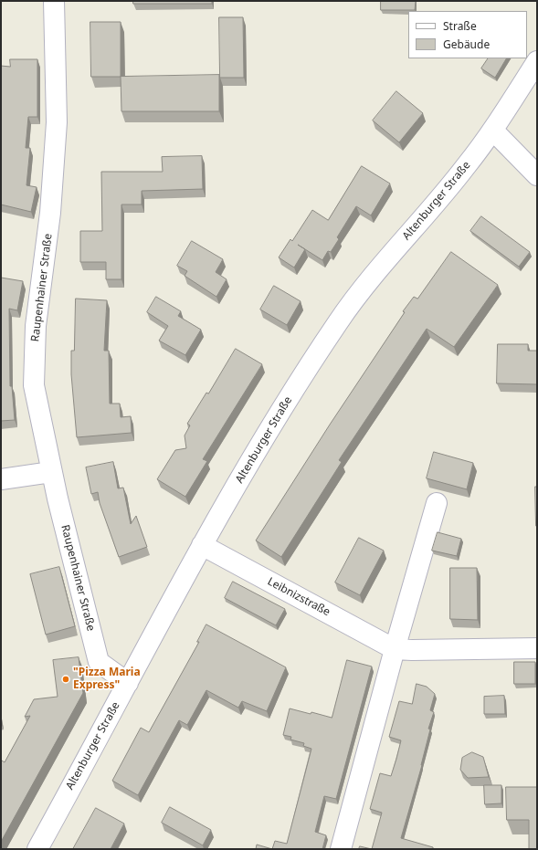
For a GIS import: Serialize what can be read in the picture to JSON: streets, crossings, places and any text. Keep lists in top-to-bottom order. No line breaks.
{"streets":{"street":["Altenburger Straße","Raupenhainer Straße","Leibnizstraße"]},"crossings":[["Altenburger Straße","Raupenhainer Straße"],["Altenburger Straße","Leibnizstraße"]],"places":["\"Pizza Maria Express\""],"legend":["Straße","Gebäude"]}
